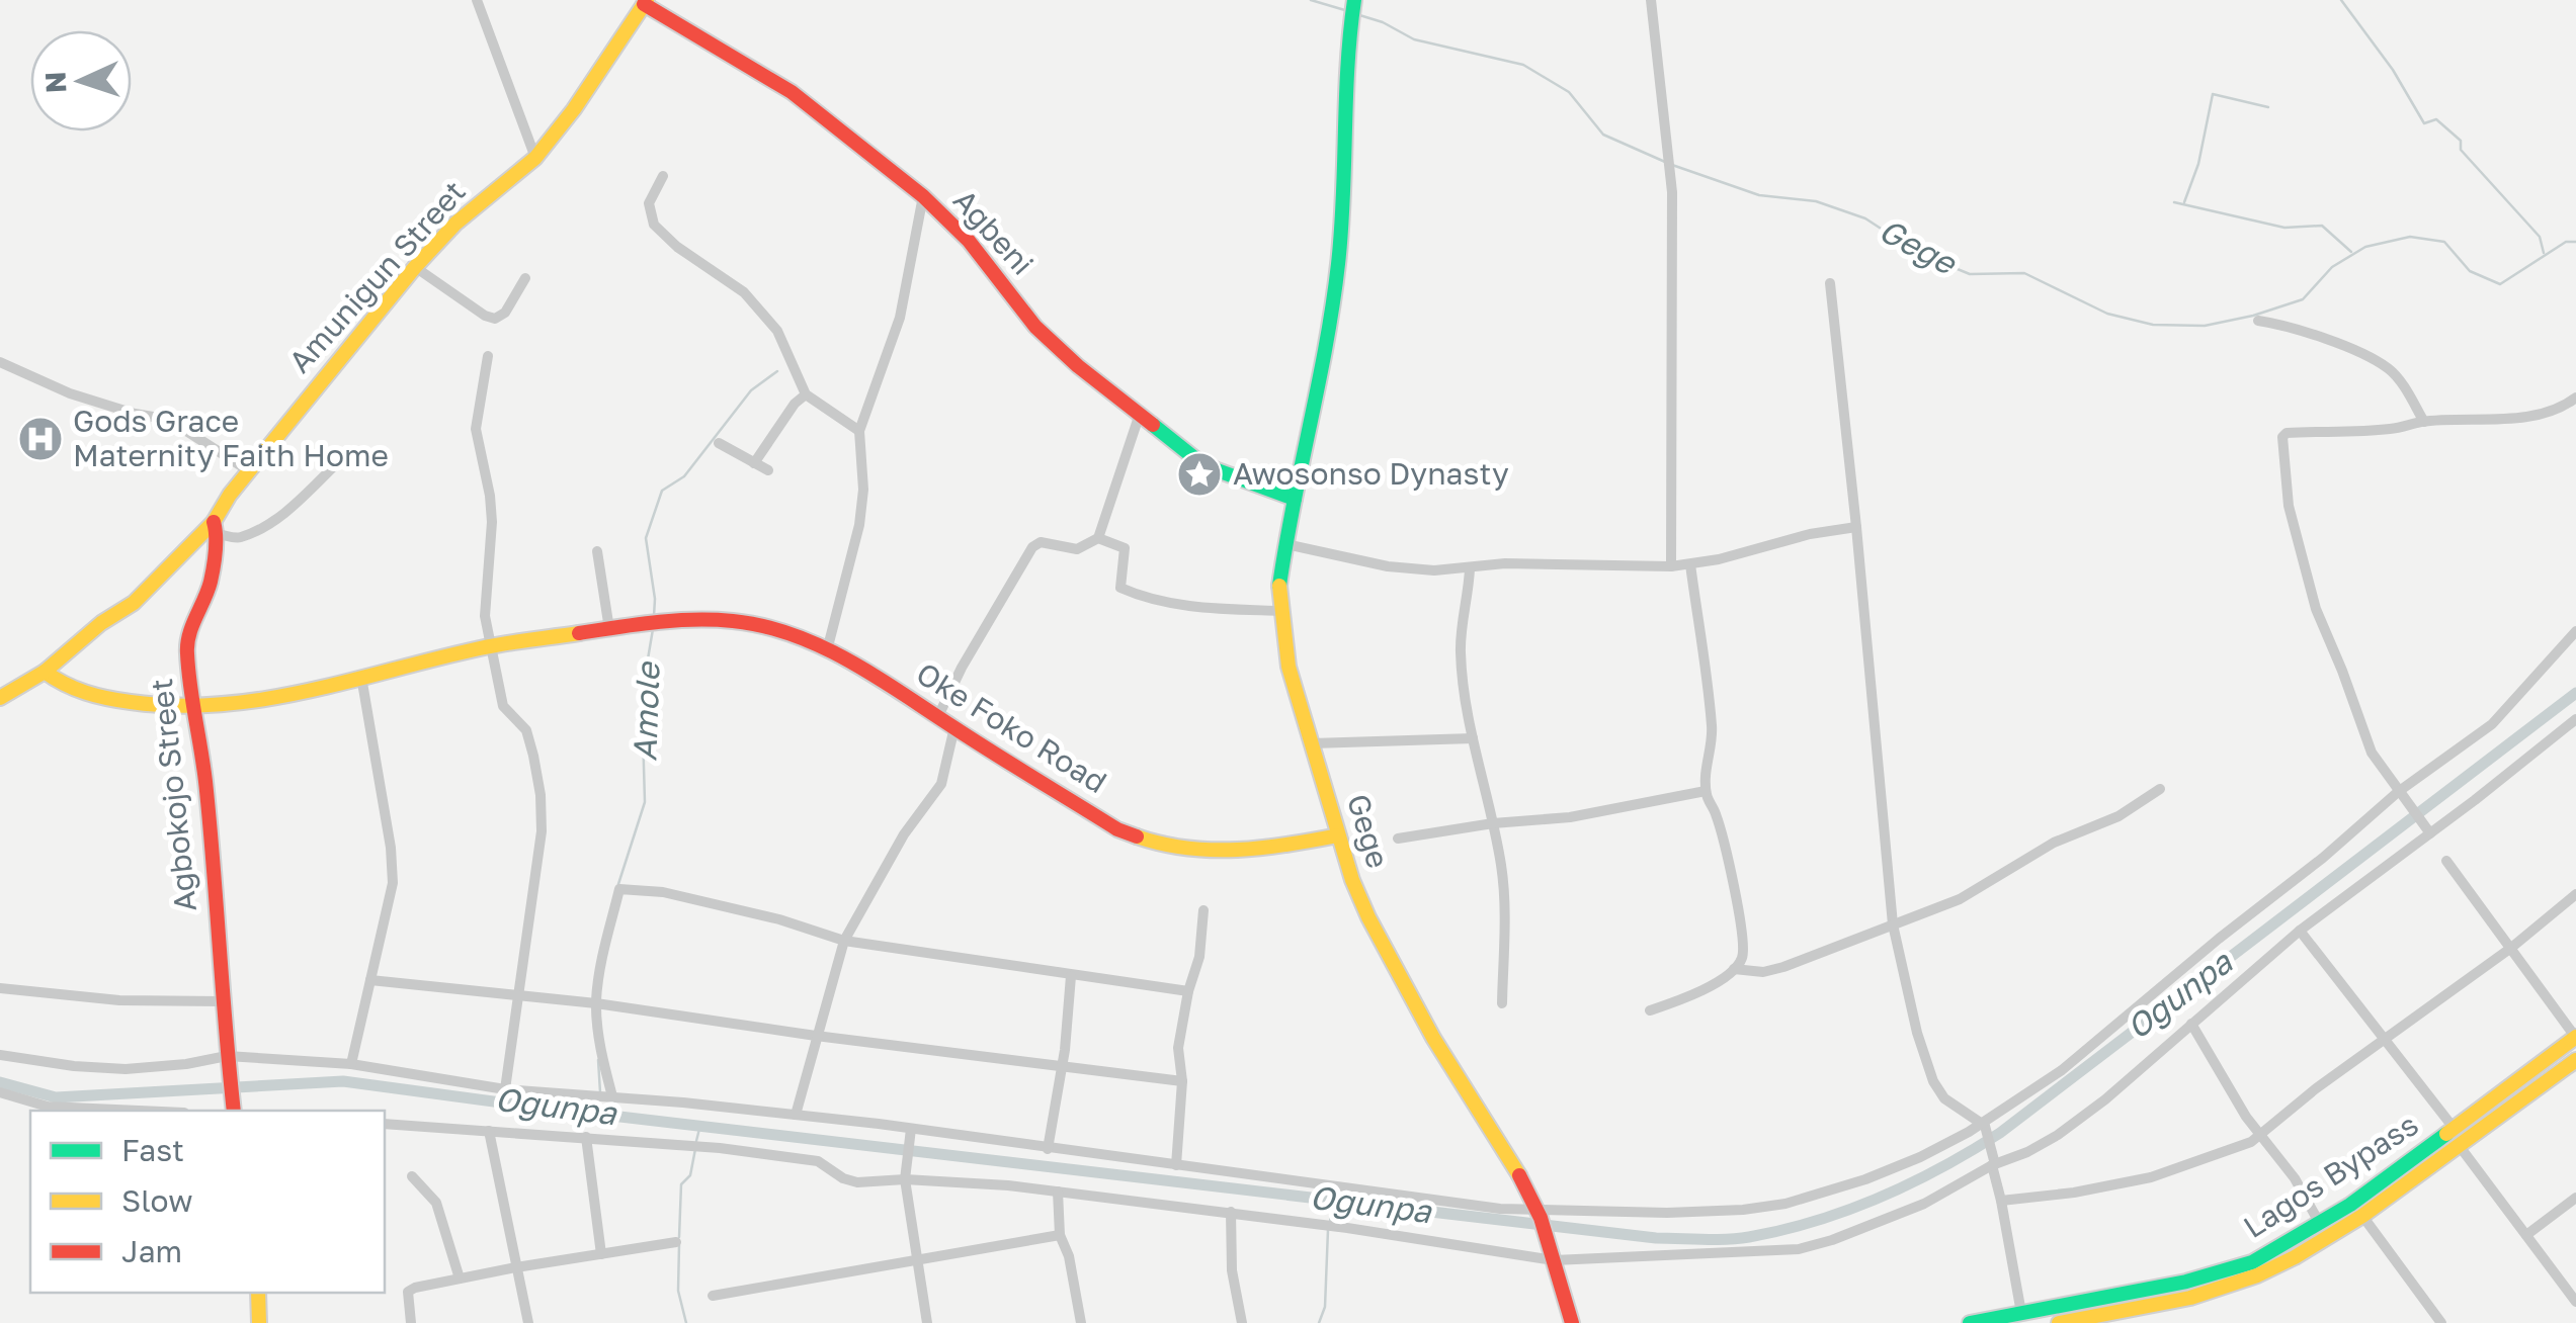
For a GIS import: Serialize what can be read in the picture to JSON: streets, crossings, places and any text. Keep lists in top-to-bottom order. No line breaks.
{"streets":{"street":["Agbeni","Amunigun Street","Oke Foko Road","Agbokojo Street","Gege","Lagos Bypass"]},"crossings":[["Agbeni","Amunigun Street"],["Agbeni","Gege"],["Amunigun Street","Oke Foko Road"],["Amunigun Street","Agbokojo Street"],["Oke Foko Road","Agbokojo Street"],["Oke Foko Road","Gege"]],"water":["Gege","Amole","Ogunpa"],"places":{"hospital":["Gods Grace Maternity Faith Home"],"place":["Awosonso Dynasty"]},"legend":["Fast","Slow","Jam"],"north":"left"}
